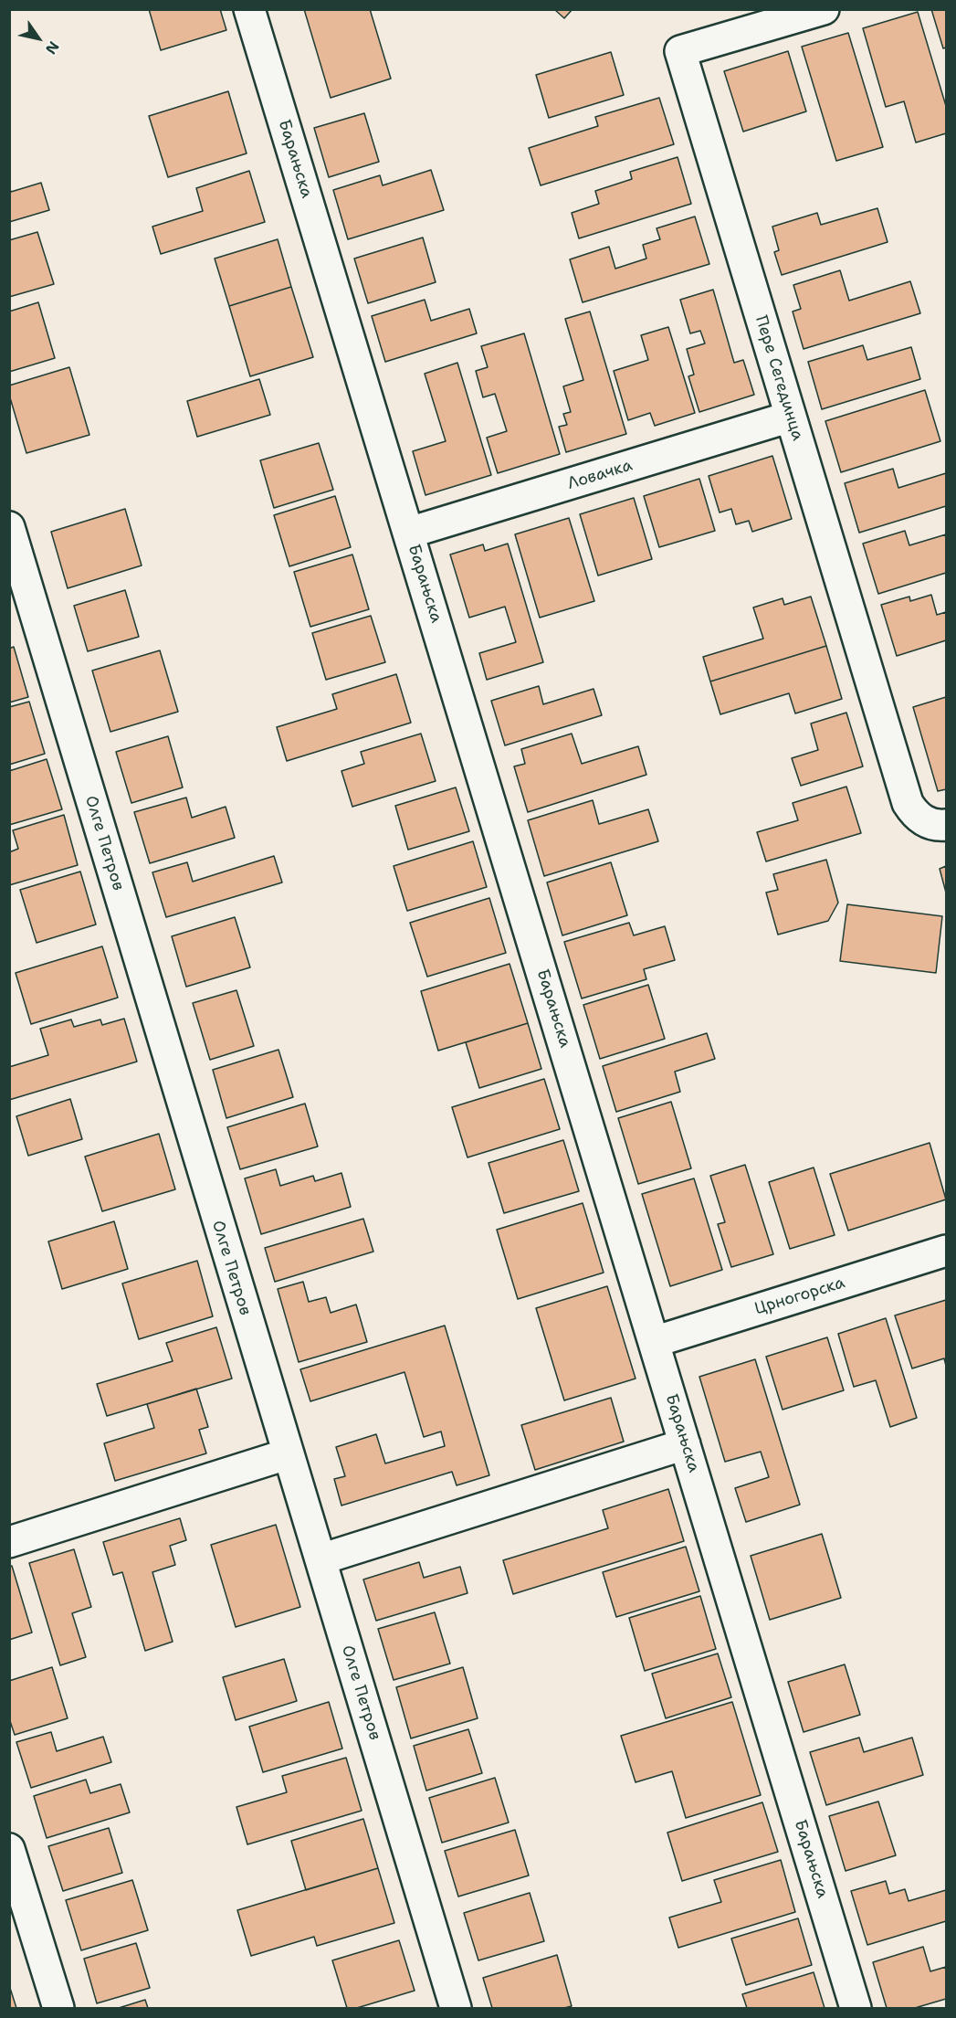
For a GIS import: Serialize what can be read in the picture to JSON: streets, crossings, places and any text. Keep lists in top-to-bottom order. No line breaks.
{"streets":{"street":["Барањска","Пере Сегединца","Ловачка","Олге Петров","Црногорска"]},"crossings":[["Барањска","Ловачка"],["Барањска","Црногорска"],["Пере Сегединца","Ловачка"]],"north":"bottom right"}
